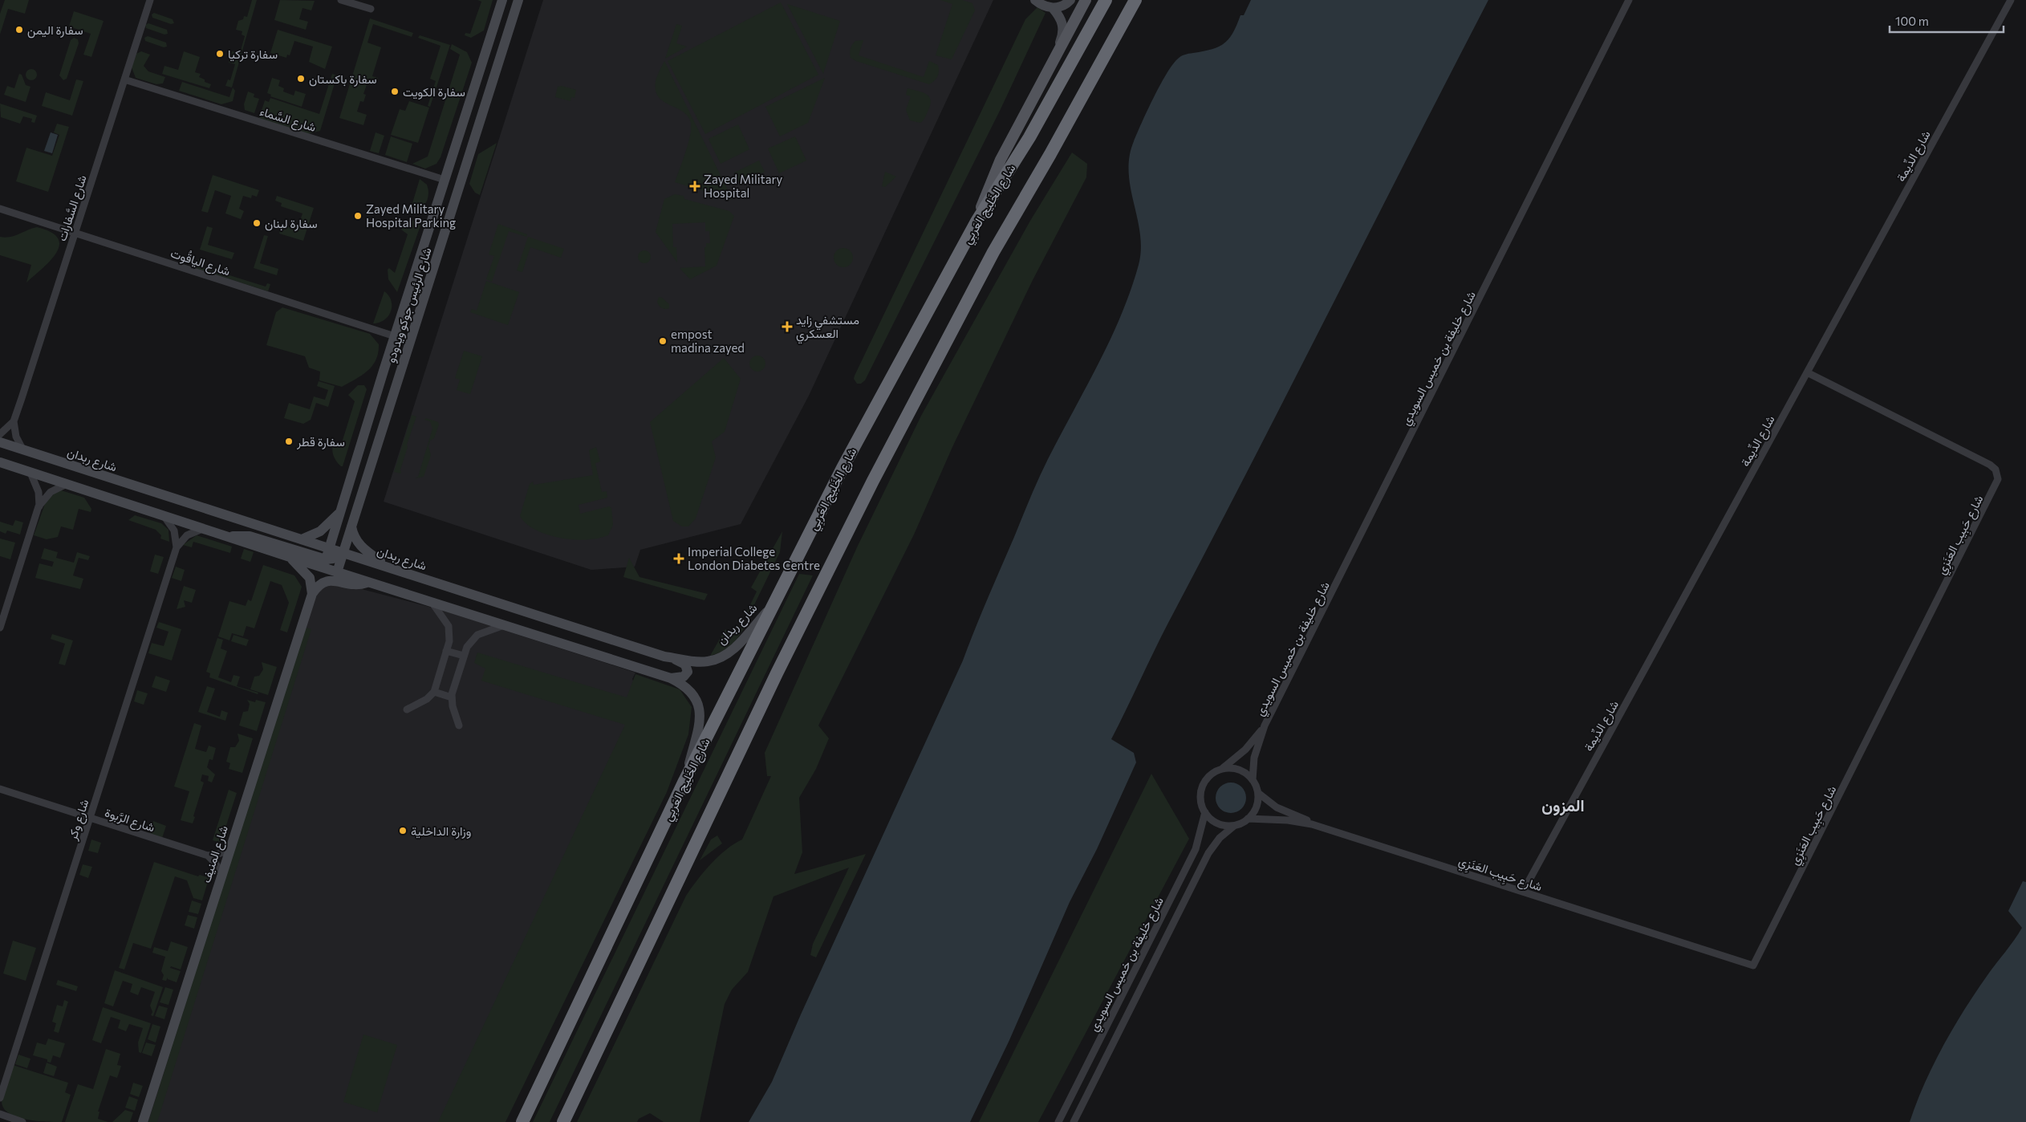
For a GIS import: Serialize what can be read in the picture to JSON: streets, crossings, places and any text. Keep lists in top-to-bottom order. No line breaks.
{"streets":{"highway":["شارع الخَلِيج العَربِي"],"street":["شارع السَّماء","شارع الدِّيمة","شارع السَّفارات","شارع الياقُوت","شارع الرئيس جوكو ويدودو","شارع خليفة بن خميس السويدي","شارع ربدان","شارع حَبِيب العَنَزِي","شارع وكر","شارع الرَّبوة","شارع المنيف"]},"crossings":[["شارع السَّماء","شارع السَّفارات"],["شارع السَّماء","شارع الرئيس جوكو ويدودو"],["شارع الدِّيمة","شارع حَبِيب العَنَزِي"],["شارع الخَلِيج العَربِي","شارع ربدان"],["شارع السَّفارات","شارع الياقُوت"],["شارع الياقُوت","شارع الرئيس جوكو ويدودو"],["شارع الرئيس جوكو ويدودو","شارع ربدان"],["شارع خليفة بن خميس السويدي","شارع حَبِيب العَنَزِي"],["شارع وكر","شارع الرَّبوة"]],"districts":["المزون"],"places":{"other":["سفارة اليمن","سفارة تركيا","سفارة باكستان","سفارة الكويت","Zayed Military Hospital Parking","سفارة لبنان","empost madina zayed","سفارة قطر","وزارة الداخلية"],"health":["Zayed Military Hospital","مستشفي زايد العسكري","Imperial College London Diabetes Centre"]},"scale_bar":"100 m"}
